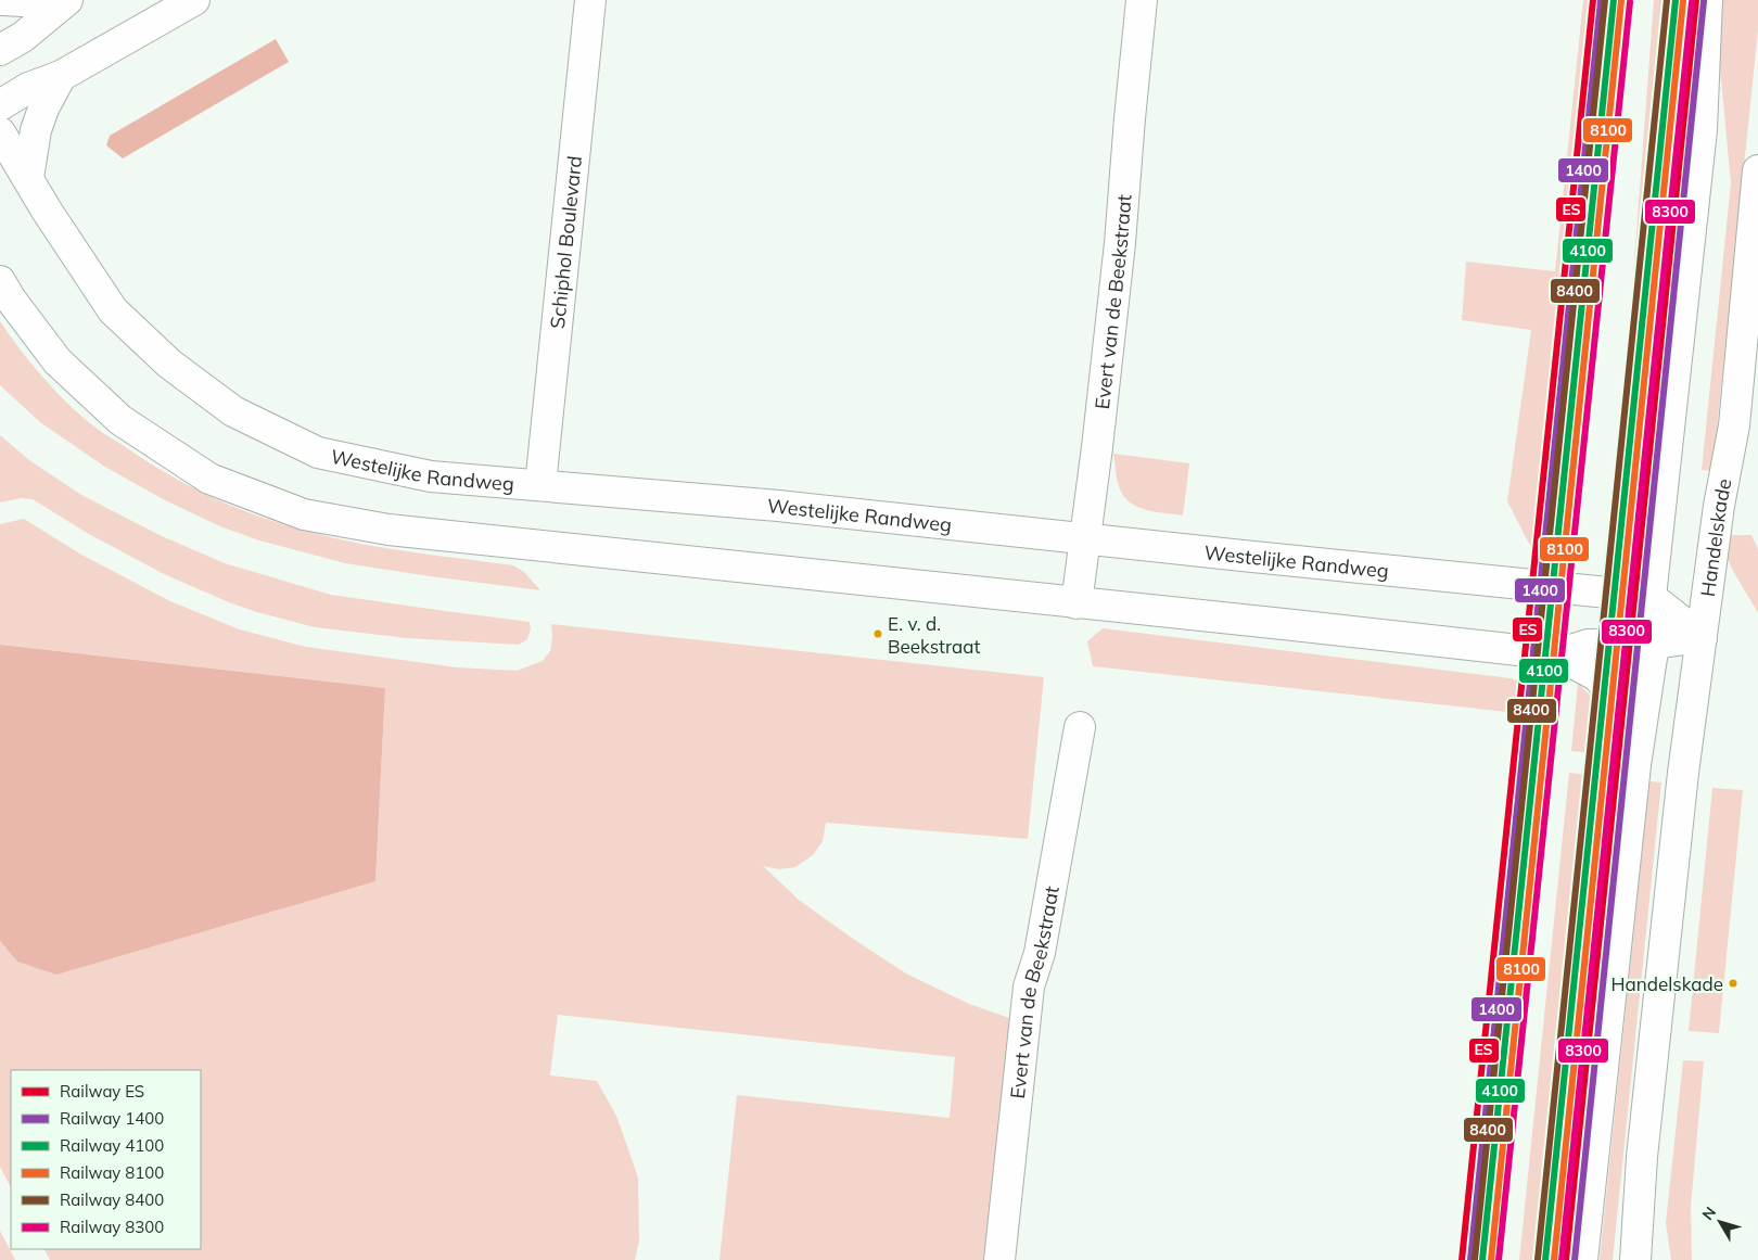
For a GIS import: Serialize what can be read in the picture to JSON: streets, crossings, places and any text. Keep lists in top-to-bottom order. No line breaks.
{"streets":{"street":["Schiphol Boulevard","Evert van de Beekstraat","Westelijke Randweg","Handelskade"]},"crossings":[["Schiphol Boulevard","Westelijke Randweg"],["Evert van de Beekstraat","Westelijke Randweg"]],"places":["E. v. d. Beekstraat","Handelskade"],"lines":["rail line ES","rail line 4100","rail line 8400","rail line 1400","rail line 8100","rail line 8300"],"legend":["Railway ES","Railway 1400","Railway 4100","Railway 8100","Railway 8400","Railway 8300"],"north":"top left"}
